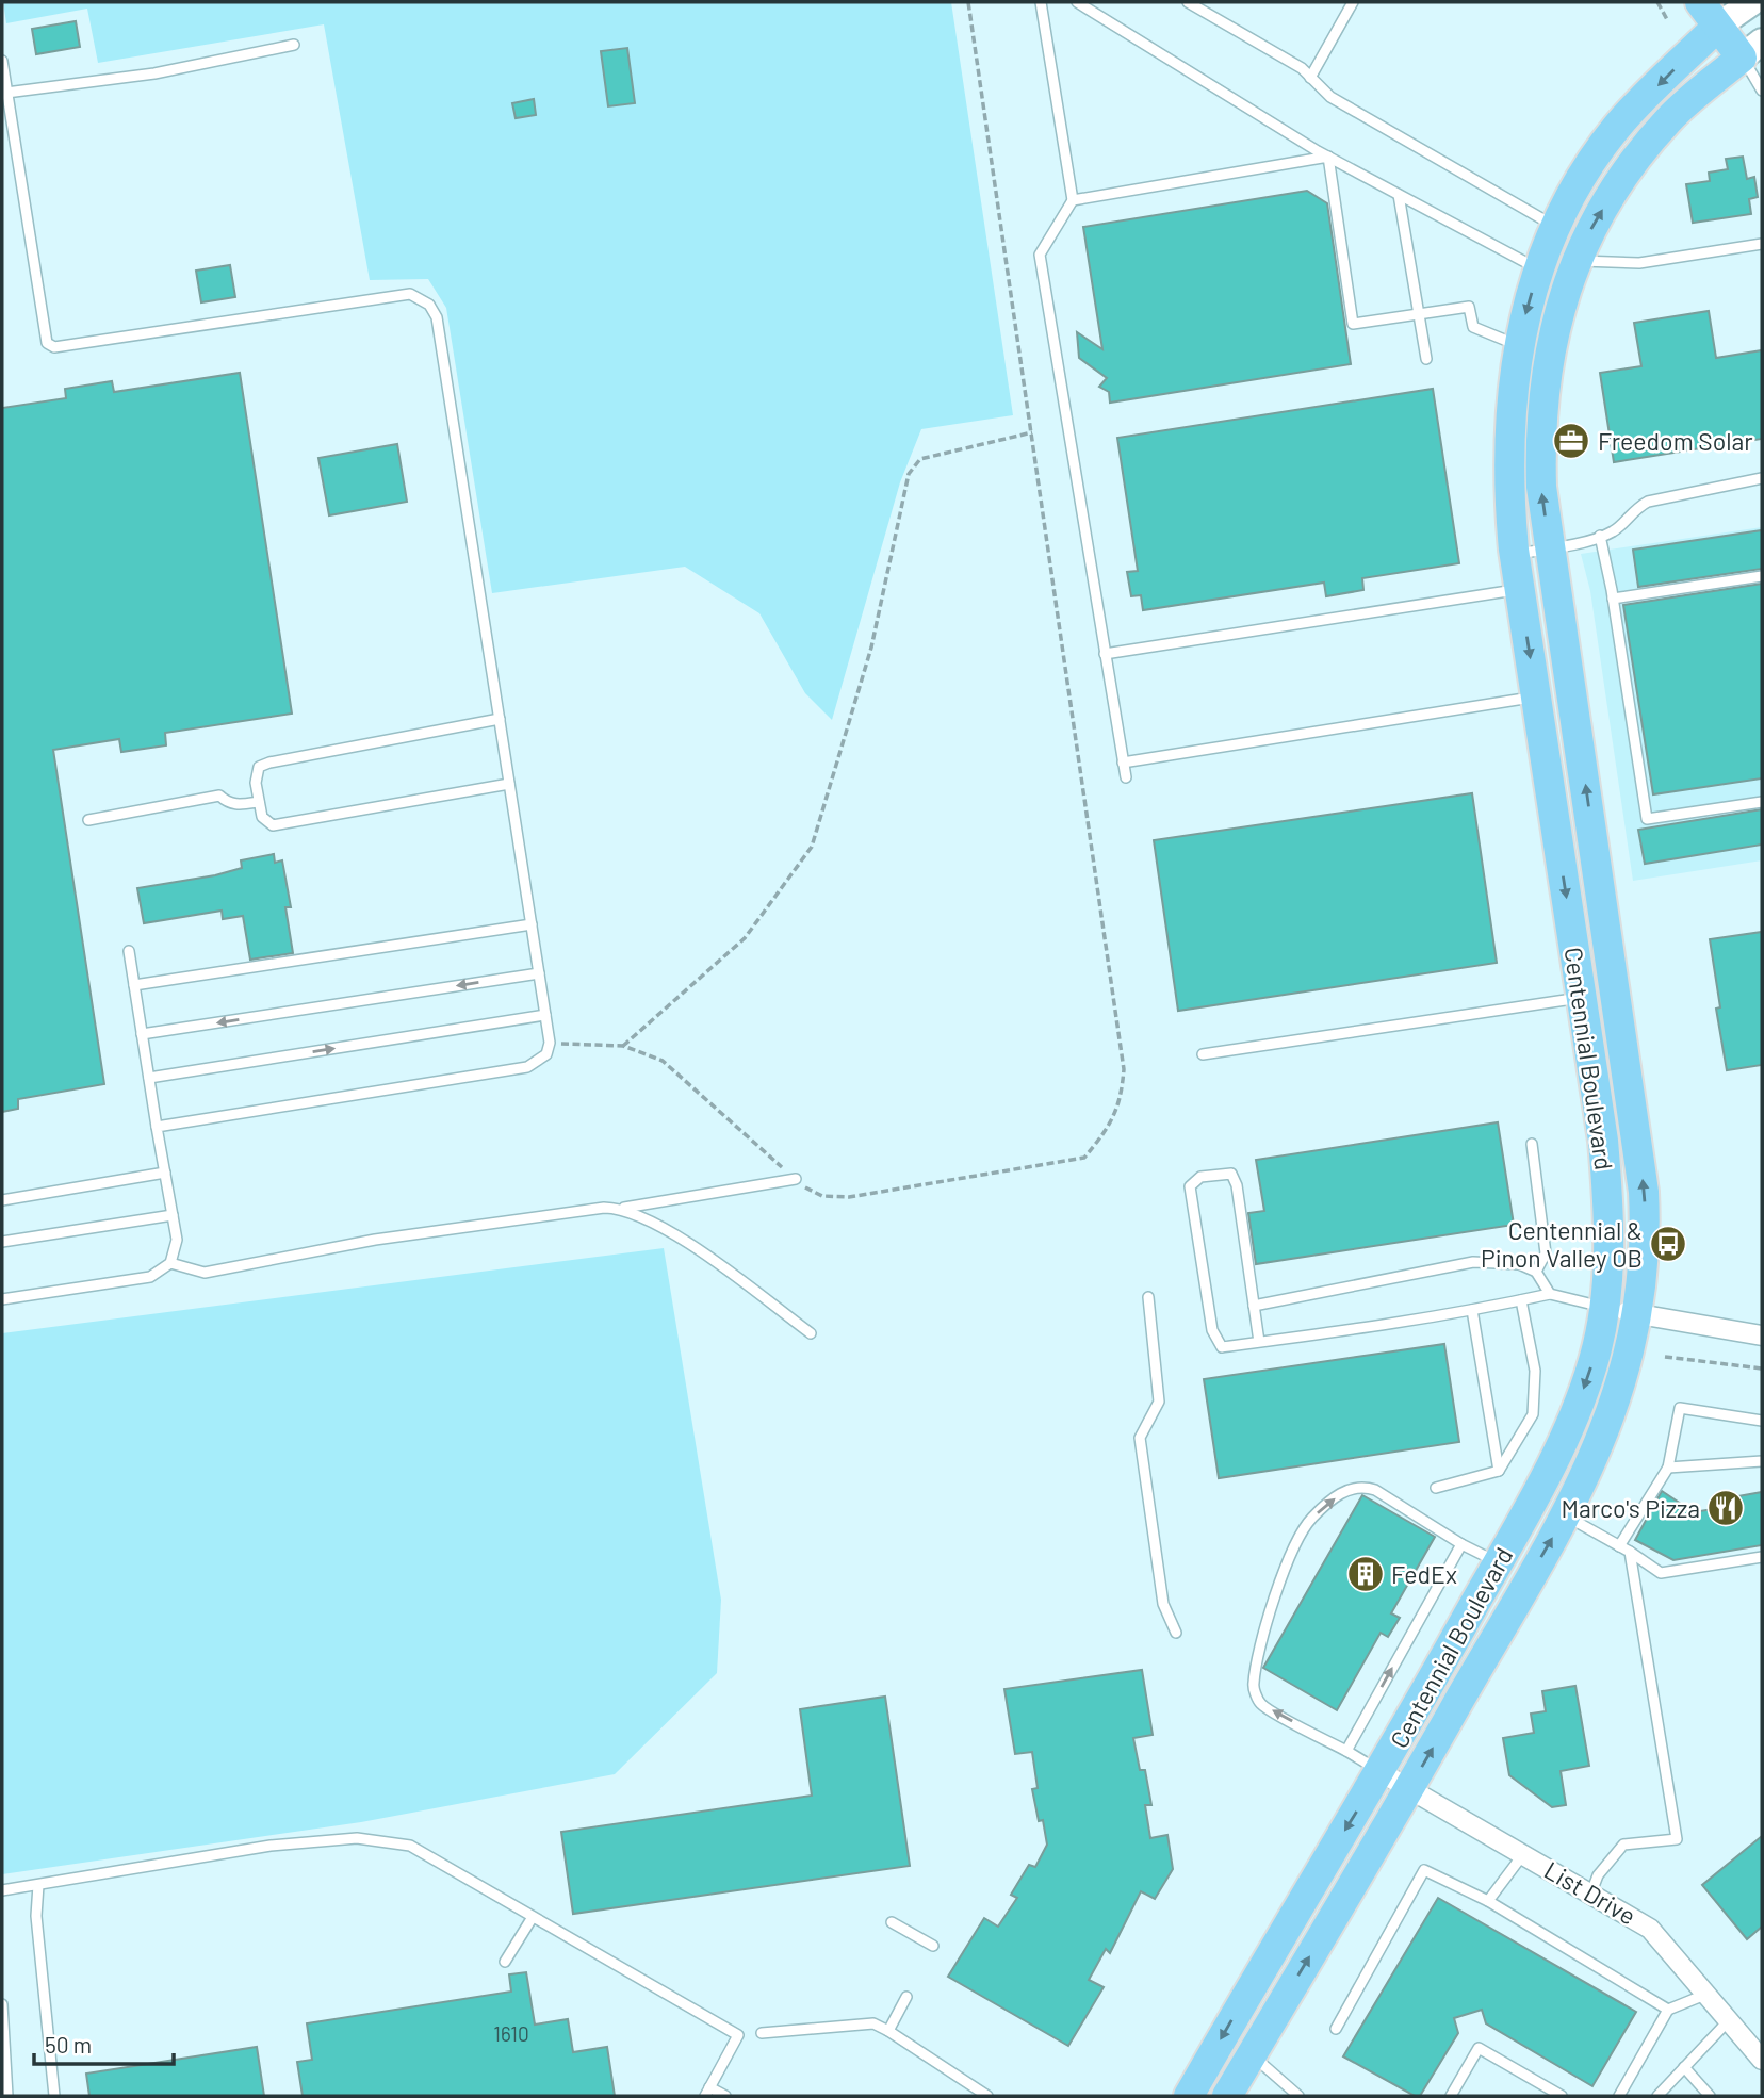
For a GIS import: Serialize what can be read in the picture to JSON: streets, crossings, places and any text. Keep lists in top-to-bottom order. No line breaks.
{"streets":{"main road":["Centennial Boulevard"],"street":["List Drive"]},"crossings":[["Centennial Boulevard","List Drive"]],"places":{"office":["Freedom Solar"],"bus stop":["Centennial & Pinon Valley OB"],"restaurant":["Marco's Pizza"],"building":["FedEx"]},"house_numbers":["1610"],"scale_bar":"50 m"}
